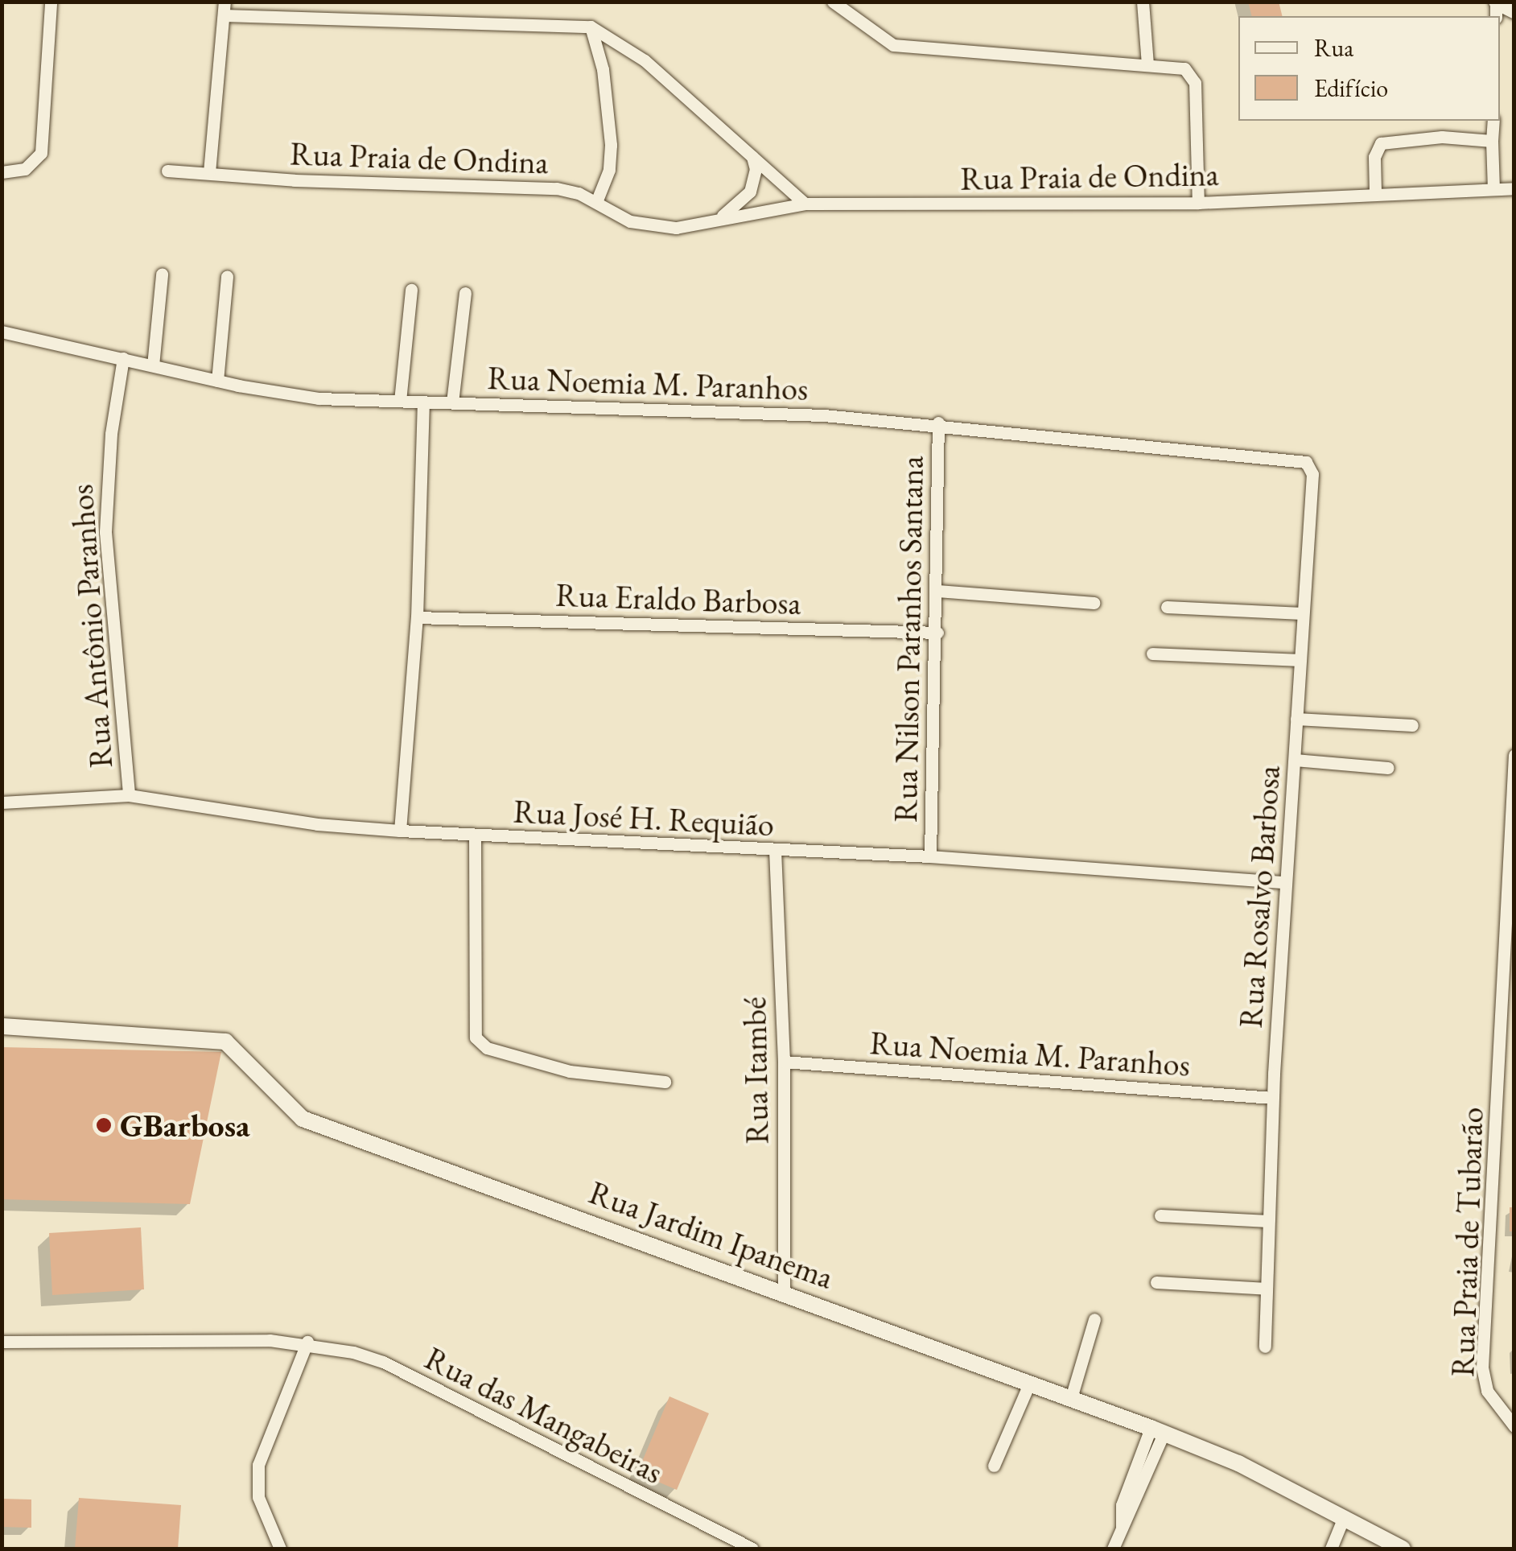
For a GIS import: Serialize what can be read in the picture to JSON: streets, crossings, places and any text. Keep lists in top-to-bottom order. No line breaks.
{"streets":{"street":["Rua Praia de Ondina","Rua Noemia M. Paranhos","Rua Eraldo Barbosa","Rua Antônio Paranhos","Rua Nilson Paranhos Santana","Rua José H. Requião","Rua Rosalvo Barbosa","Rua Itambé","Rua Jardim Ipanema","Rua Praia de Tubarão","Rua das Mangabeiras"]},"crossings":[["Rua Noemia M. Paranhos","Rua Antônio Paranhos"],["Rua Noemia M. Paranhos","Rua Nilson Paranhos Santana"],["Rua Noemia M. Paranhos","Rua Rosalvo Barbosa"],["Rua Noemia M. Paranhos","Rua Itambé"],["Rua Eraldo Barbosa","Rua Nilson Paranhos Santana"],["Rua Antônio Paranhos","Rua José H. Requião"],["Rua Nilson Paranhos Santana","Rua José H. Requião"],["Rua José H. Requião","Rua Rosalvo Barbosa"],["Rua José H. Requião","Rua Itambé"],["Rua Itambé","Rua Jardim Ipanema"]],"places":["GBarbosa"],"legend":["Rua","Edifício"]}
